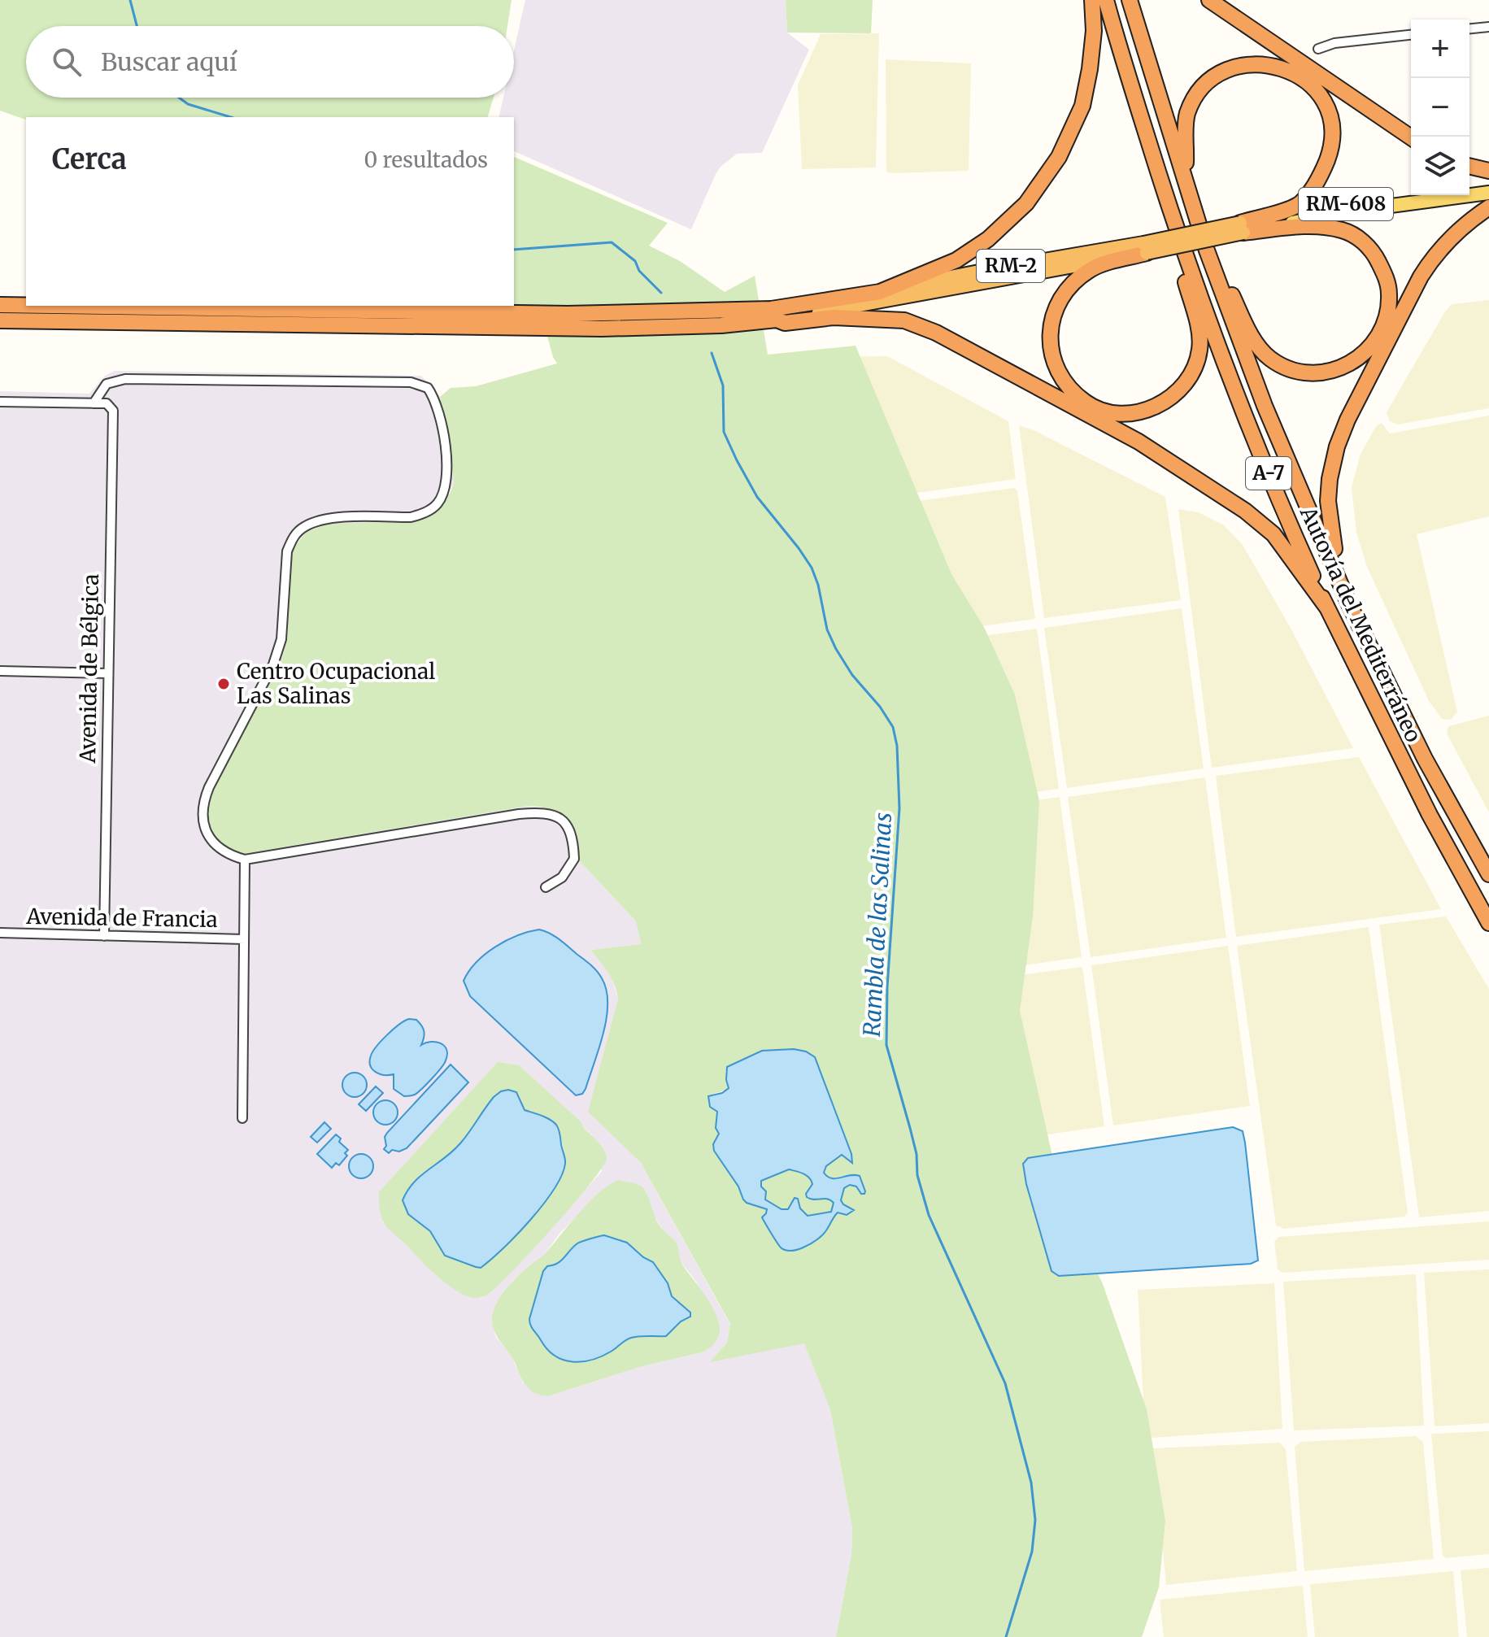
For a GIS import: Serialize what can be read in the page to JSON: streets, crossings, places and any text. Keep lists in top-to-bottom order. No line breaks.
{"streets":{"highway":["RM-2","A-7","Autovía del Mediterráneo"],"main road":["RM-608"],"street":["Avenida de Bélgica","Avenida de Francia"]},"crossings":[["RM-608","RM-2"],["Avenida de Bélgica","Avenida de Francia"]],"water":["Rambla de las Salinas"],"places":["Centro Ocupacional Las Salinas"],"page":{"map_buttons":["+","−"],"search":"Buscar aquí","heading":["Cerca","0 resultados"]}}
